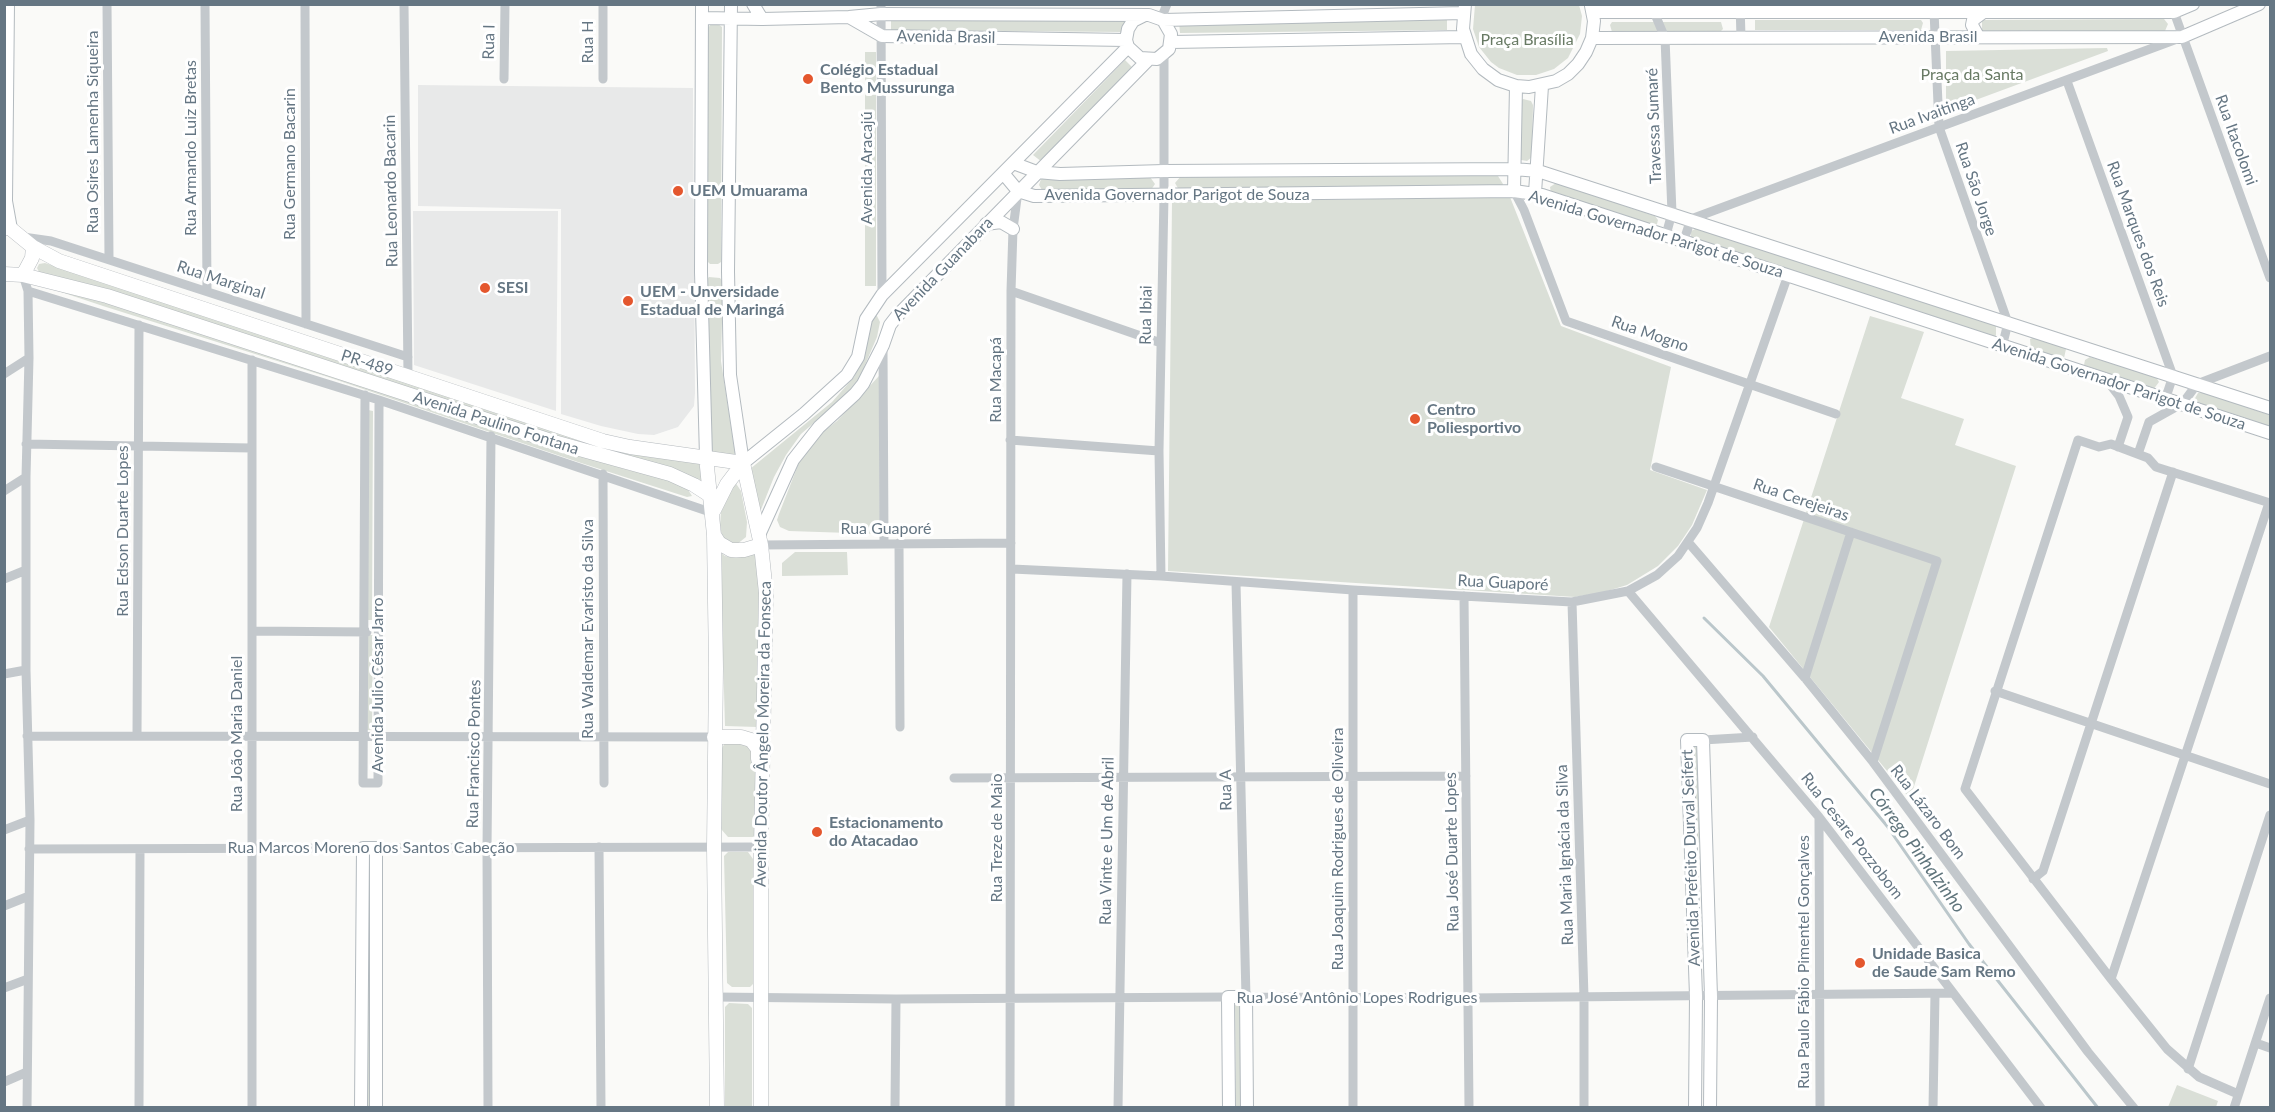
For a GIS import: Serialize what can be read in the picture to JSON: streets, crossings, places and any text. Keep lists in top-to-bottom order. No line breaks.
{"streets":{"main road":["PR-489","Avenida Doutor Ângelo Moreira da Fonseca"],"street":["Avenida Brasil","Rua I","Rua H","Rua Ivaitinga","Travessa Sumaré","Rua Osires Lamenha Siqueira","Rua Itacolomi","Rua Armando Luiz Bretas","Rua Germano Bacarin","Avenida Aracajú","Rua São Jorge","Rua Leonardo Bacarin","Avenida Governador Parigot de Souza","Rua Marques dos Reis","Avenida Guanabara","Rua Marginal","Rua Ibiai","Rua Mogno","Rua Macapá","Avenida Paulino Fontana","Rua Cerejeiras","Rua Guaporé","Rua Edson Duarte Lopes","Rua Waldemar Evaristo da Silva","Avenida Julio César Jarro","Rua João Maria Daniel","Rua Francisco Pontes","Rua A","Rua Lázaro Bom","Rua Cesare Pozzobom","Rua Treze de Maio","Rua Vinte e Um de Abril","Rua Marcos Moreno dos Santos Cabeção","Rua Joaquim Rodrigues de Oliveira","Rua José Duarte Lopes","Rua Maria Ignácia da Silva","Avenida Prefeito Durval Seifert","Rua Paulo Fábio Pimentel Gonçalves","Rua José Antônio Lopes Rodrigues"]},"crossings":[["Avenida Brasil","Rua Ivaitinga"],["Avenida Brasil","Travessa Sumaré"],["Avenida Brasil","Rua Itacolomi"],["Avenida Brasil","Avenida Aracajú"],["Avenida Brasil","Rua São Jorge"],["Avenida Brasil","Avenida Guanabara"],["Avenida Brasil","Rua Ibiai"],["Rua Ivaitinga","Rua Itacolomi"],["Rua Ivaitinga","Rua São Jorge"],["Rua Ivaitinga","Avenida Governador Parigot de Souza"],["Rua Ivaitinga","Rua Marques dos Reis"],["Travessa Sumaré","Avenida Governador Parigot de Souza"],["Rua Osires Lamenha Siqueira","Rua Marginal"],["Rua Armando Luiz Bretas","Rua Marginal"],["Rua Germano Bacarin","Rua Marginal"],["Avenida Aracajú","Avenida Guanabara"],["Rua São Jorge","Avenida Governador Parigot de Souza"],["Rua Leonardo Bacarin","Rua Marginal"],["Rua Leonardo Bacarin","PR-489"],["Avenida Governador Parigot de Souza","Rua Marques dos Reis"],["Avenida Governador Parigot de Souza","Avenida Guanabara"],["Avenida Governador Parigot de Souza","Rua Ibiai"],["Avenida Governador Parigot de Souza","Rua Mogno"],["Avenida Governador Parigot de Souza","Rua Macapá"],["Avenida Governador Parigot de Souza","Rua Guaporé"],["Avenida Guanabara","Rua Ibiai"],["Avenida Guanabara","PR-489"],["Avenida Guanabara","Rua Macapá"],["Avenida Guanabara","Rua Guaporé"],["Avenida Guanabara","Avenida Doutor Ângelo Moreira da Fonseca"],["Rua Marginal","PR-489"],["Rua Ibiai","Rua Guaporé"],["Rua Mogno","Rua Guaporé"],["PR-489","Avenida Doutor Ângelo Moreira da Fonseca"],["Rua Macapá","Rua Guaporé"],["Rua Macapá","Rua Treze de Maio"],["Avenida Paulino Fontana","Rua Edson Duarte Lopes"],["Avenida Paulino Fontana","Rua Waldemar Evaristo da Silva"],["Avenida Paulino Fontana","Avenida Julio César Jarro"],["Avenida Paulino Fontana","Rua João Maria Daniel"],["Avenida Paulino Fontana","Rua Francisco Pontes"],["Rua Cerejeiras","Rua Guaporé"],["Rua Cerejeiras","Rua Lázaro Bom"],["Rua Guaporé","Avenida Doutor Ângelo Moreira da Fonseca"],["Rua Guaporé","Rua A"],["Rua Guaporé","Rua Lázaro Bom"],["Rua Guaporé","Rua Cesare Pozzobom"],["Rua Guaporé","Rua Treze de Maio"],["Rua Guaporé","Rua Vinte e Um de Abril"],["Rua Guaporé","Rua Joaquim Rodrigues de Oliveira"],["Rua Guaporé","Rua José Duarte Lopes"],["Rua Guaporé","Rua Maria Ignácia da Silva"],["Rua João Maria Daniel","Rua Marcos Moreno dos Santos Cabeção"],["Avenida Doutor Ângelo Moreira da Fonseca","Rua Marcos Moreno dos Santos Cabeção"],["Avenida Doutor Ângelo Moreira da Fonseca","Rua José Antônio Lopes Rodrigues"],["Rua Francisco Pontes","Rua Marcos Moreno dos Santos Cabeção"],["Rua A","Rua José Antônio Lopes Rodrigues"],["Rua Cesare Pozzobom","Rua Paulo Fábio Pimentel Gonçalves"],["Rua Cesare Pozzobom","Rua José Antônio Lopes Rodrigues"],["Rua Treze de Maio","Rua José Antônio Lopes Rodrigues"],["Rua Vinte e Um de Abril","Rua José Antônio Lopes Rodrigues"],["Rua Joaquim Rodrigues de Oliveira","Rua José Antônio Lopes Rodrigues"],["Rua José Duarte Lopes","Rua José Antônio Lopes Rodrigues"],["Rua Maria Ignácia da Silva","Rua José Antônio Lopes Rodrigues"],["Avenida Prefeito Durval Seifert","Rua José Antônio Lopes Rodrigues"],["Rua Paulo Fábio Pimentel Gonçalves","Rua José Antônio Lopes Rodrigues"]],"water":["Córrego Pinhalzinho"],"parks":["Praça Brasília","Praça da Santa"],"places":["Colégio Estadual Bento Mussurunga","UEM Umuarama","SESI","UEM - Unversidade Estadual de Maringá","Centro Poliesportivo","Estacionamento do Atacadao","Unidade Basica de Saude Sam Remo"]}
